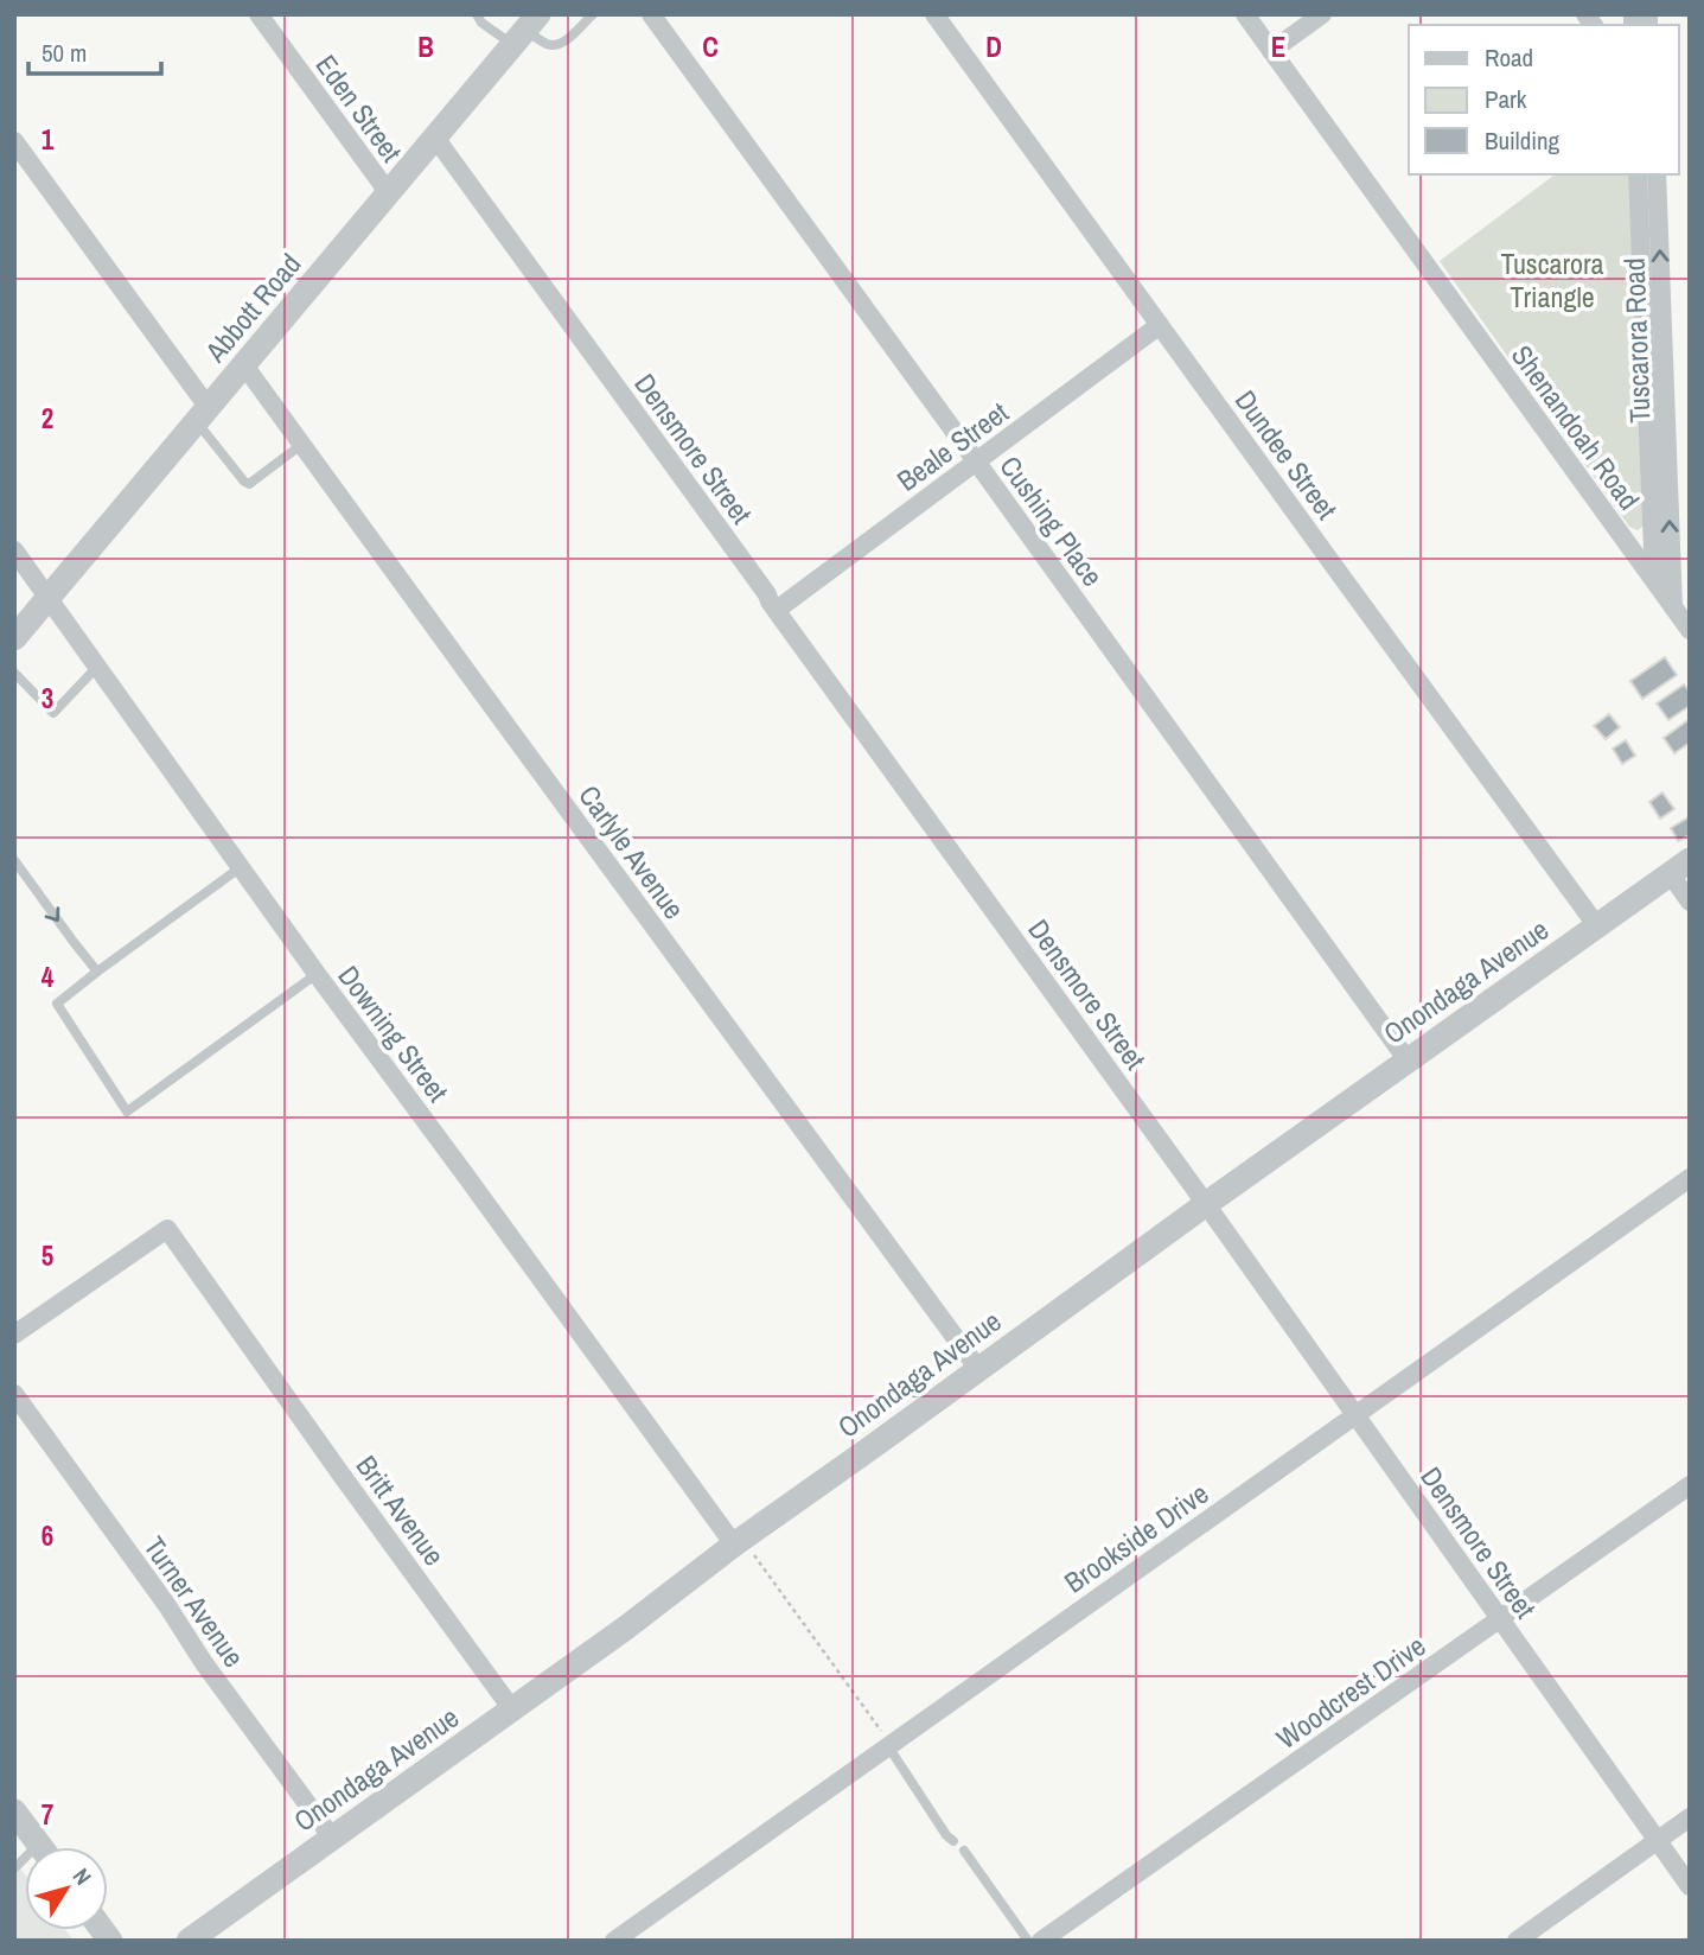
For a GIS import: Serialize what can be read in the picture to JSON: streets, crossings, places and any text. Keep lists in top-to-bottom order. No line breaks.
{"streets":{"street":["Eden Street","Abbott Road","Tuscarora Road","Shenandoah Road","Beale Street","Densmore Street","Dundee Street","Cushing Place","Carlyle Avenue","Onondaga Avenue","Downing Street","Britt Avenue","Brookside Drive","Turner Avenue","Woodcrest Drive"]},"crossings":[["Eden Street","Abbott Road"],["Abbott Road","Densmore Street"],["Abbott Road","Carlyle Avenue"],["Abbott Road","Downing Street"],["Tuscarora Road","Shenandoah Road"],["Beale Street","Densmore Street"],["Beale Street","Dundee Street"],["Beale Street","Cushing Place"],["Densmore Street","Onondaga Avenue"],["Densmore Street","Brookside Drive"],["Densmore Street","Woodcrest Drive"],["Dundee Street","Onondaga Avenue"],["Cushing Place","Onondaga Avenue"],["Carlyle Avenue","Onondaga Avenue"],["Onondaga Avenue","Downing Street"],["Onondaga Avenue","Britt Avenue"],["Onondaga Avenue","Turner Avenue"]],"parks":["Tuscarora Triangle"],"legend":["Road","Park","Building"],"scale_bar":"50 m","north":"top right","grid":{"columns":["B","C","D","E"],"rows":["1","2","3","4","5","6","7"]}}
